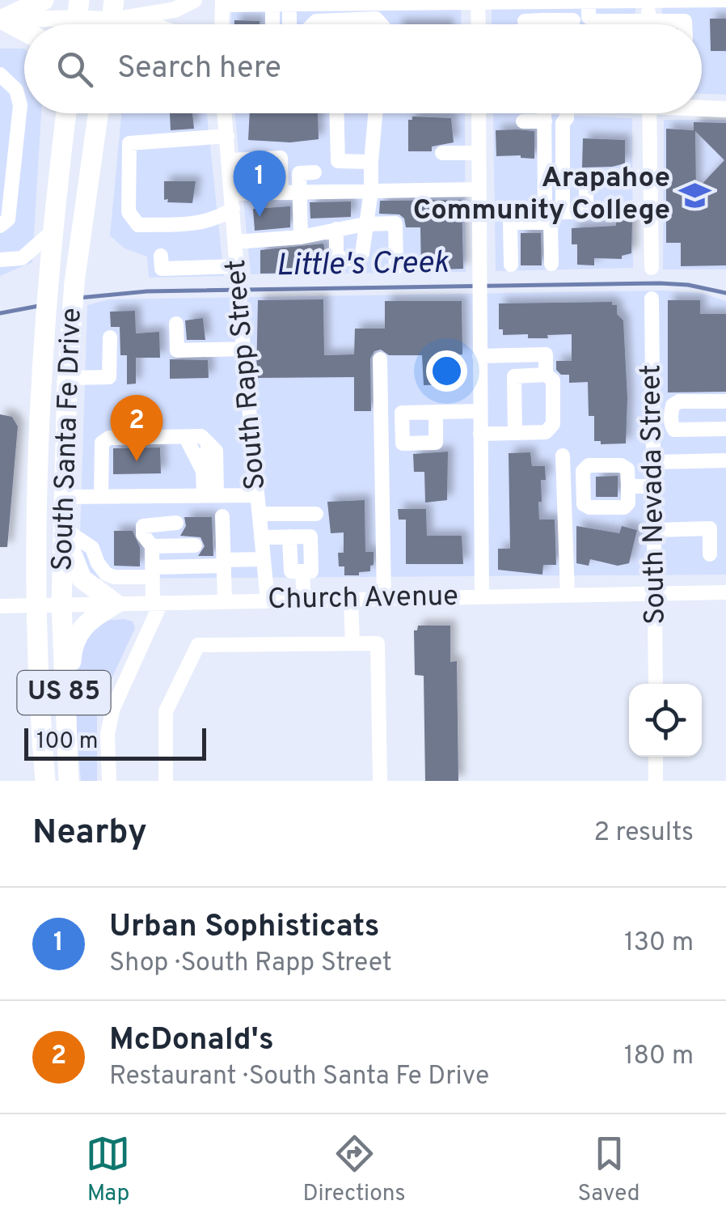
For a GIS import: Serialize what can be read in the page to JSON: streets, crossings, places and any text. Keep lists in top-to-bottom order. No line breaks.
{"streets":{"highway":["South Santa Fe Drive","US 85"],"street":["South Rapp Street","South Nevada Street","Church Avenue"]},"crossings":[["South Rapp Street","Church Avenue"],["South Santa Fe Drive","Church Avenue"],["South Nevada Street","Church Avenue"]],"water":["Little's Creek"],"places":{"school or university":["Arapahoe Community College"]},"scale_bar":"100 m","page":{"search":"Search here","pins":["1","2"],"scale":"100 m","heading":["Nearby","2 results"],"list":[{"mark":"1","name":"Urban Sophisticats","note":"Shop · South Rapp Street","value":"130 m"},{"mark":"2","name":"McDonald's","note":"Restaurant · South Santa Fe Drive","value":"180 m"}],"nav":["Map","Directions","Saved"]}}
